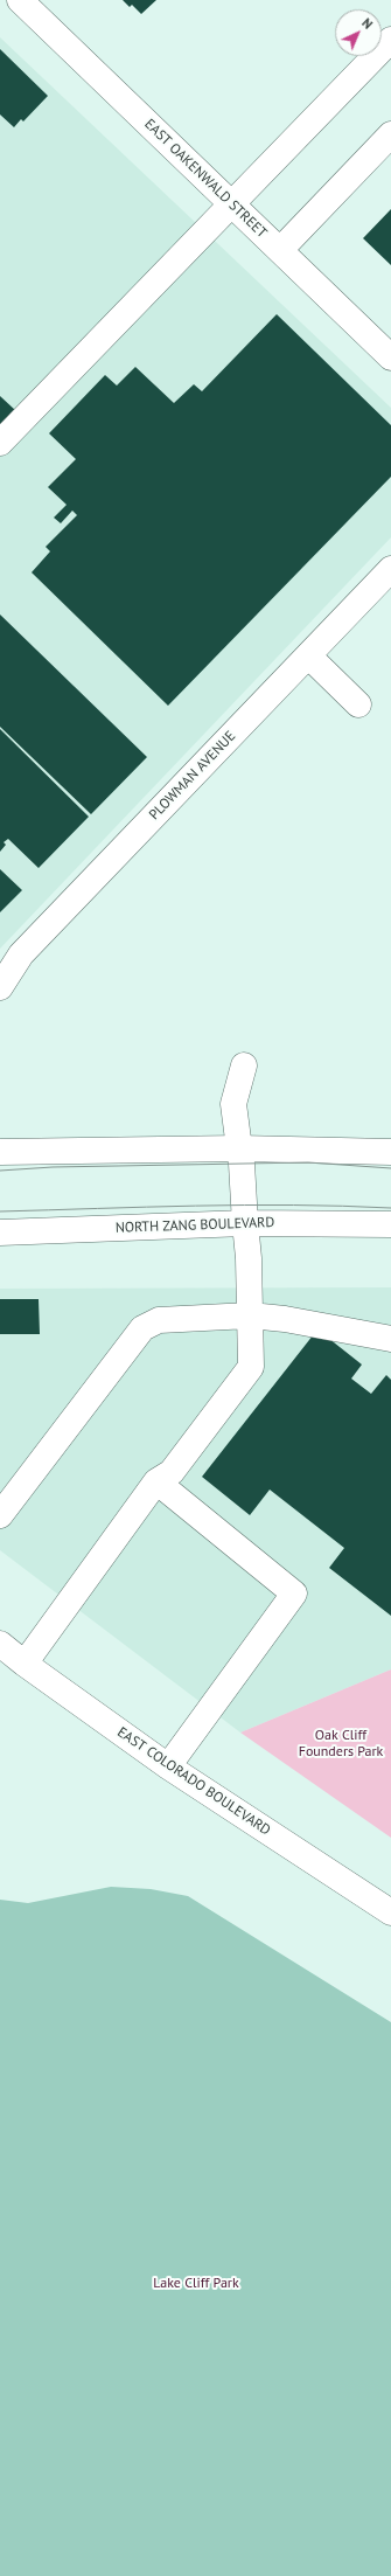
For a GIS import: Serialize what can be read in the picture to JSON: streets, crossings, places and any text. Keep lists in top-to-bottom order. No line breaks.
{"streets":{"street":["EAST OAKENWALD STREET","PLOWMAN AVENUE","NORTH ZANG BOULEVARD","EAST COLORADO BOULEVARD"]},"parks":["Oak Cliff Founders Park","Lake Cliff Park"],"north":"top right"}
